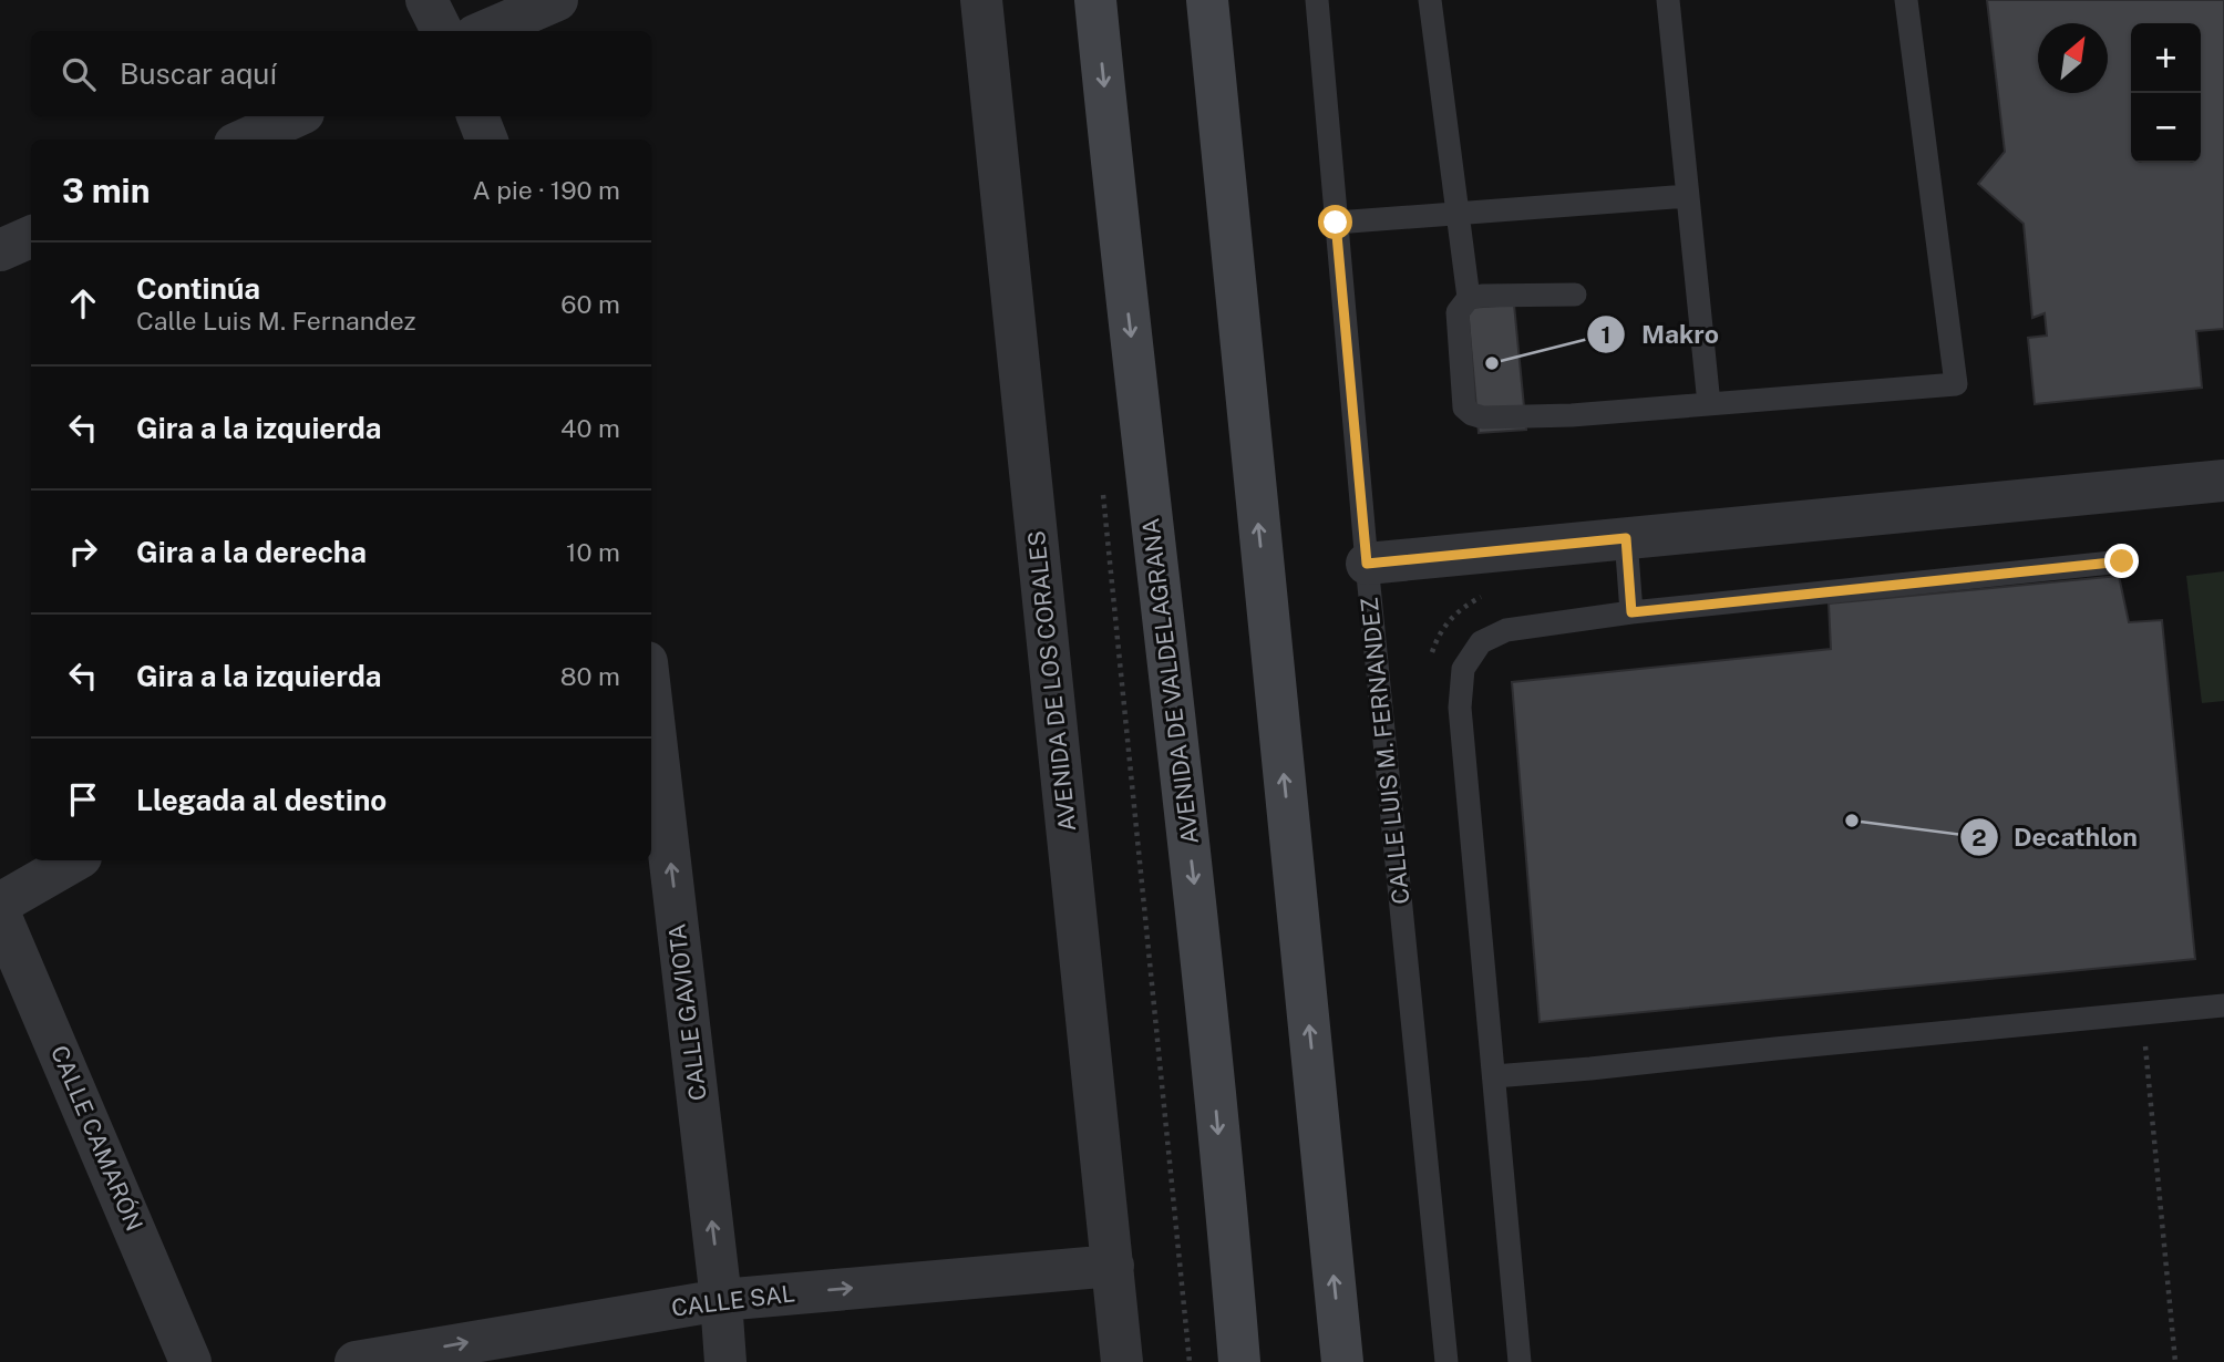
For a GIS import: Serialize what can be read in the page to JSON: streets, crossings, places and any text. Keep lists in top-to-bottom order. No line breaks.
{"streets":{"main road":["AVENIDA DE VALDELAGRANA"],"street":["AVENIDA DE LOS CORALES","CALLE GAVIOTA","CALLE CAMARÓN","CALLE SAL"],"lane":["CALLE LUIS M. FERNANDEZ"]},"crossings":[["AVENIDA DE LOS CORALES","CALLE SAL"],["CALLE GAVIOTA","CALLE SAL"]],"one_way":["CALLE GAVIOTA","CALLE SAL"],"places":["Makro","Decathlon"],"north":"top right","page":{"map_buttons":["+","−"],"search":"Buscar aquí","heading":["3 min","A pie · 190 m"],"list":[["Continúa","Calle Luis M. Fernandez","60 m"],["Gira a la izquierda","40 m"],["Gira a la derecha","10 m"],["Gira a la izquierda","80 m"],"Llegada al destino"]}}
